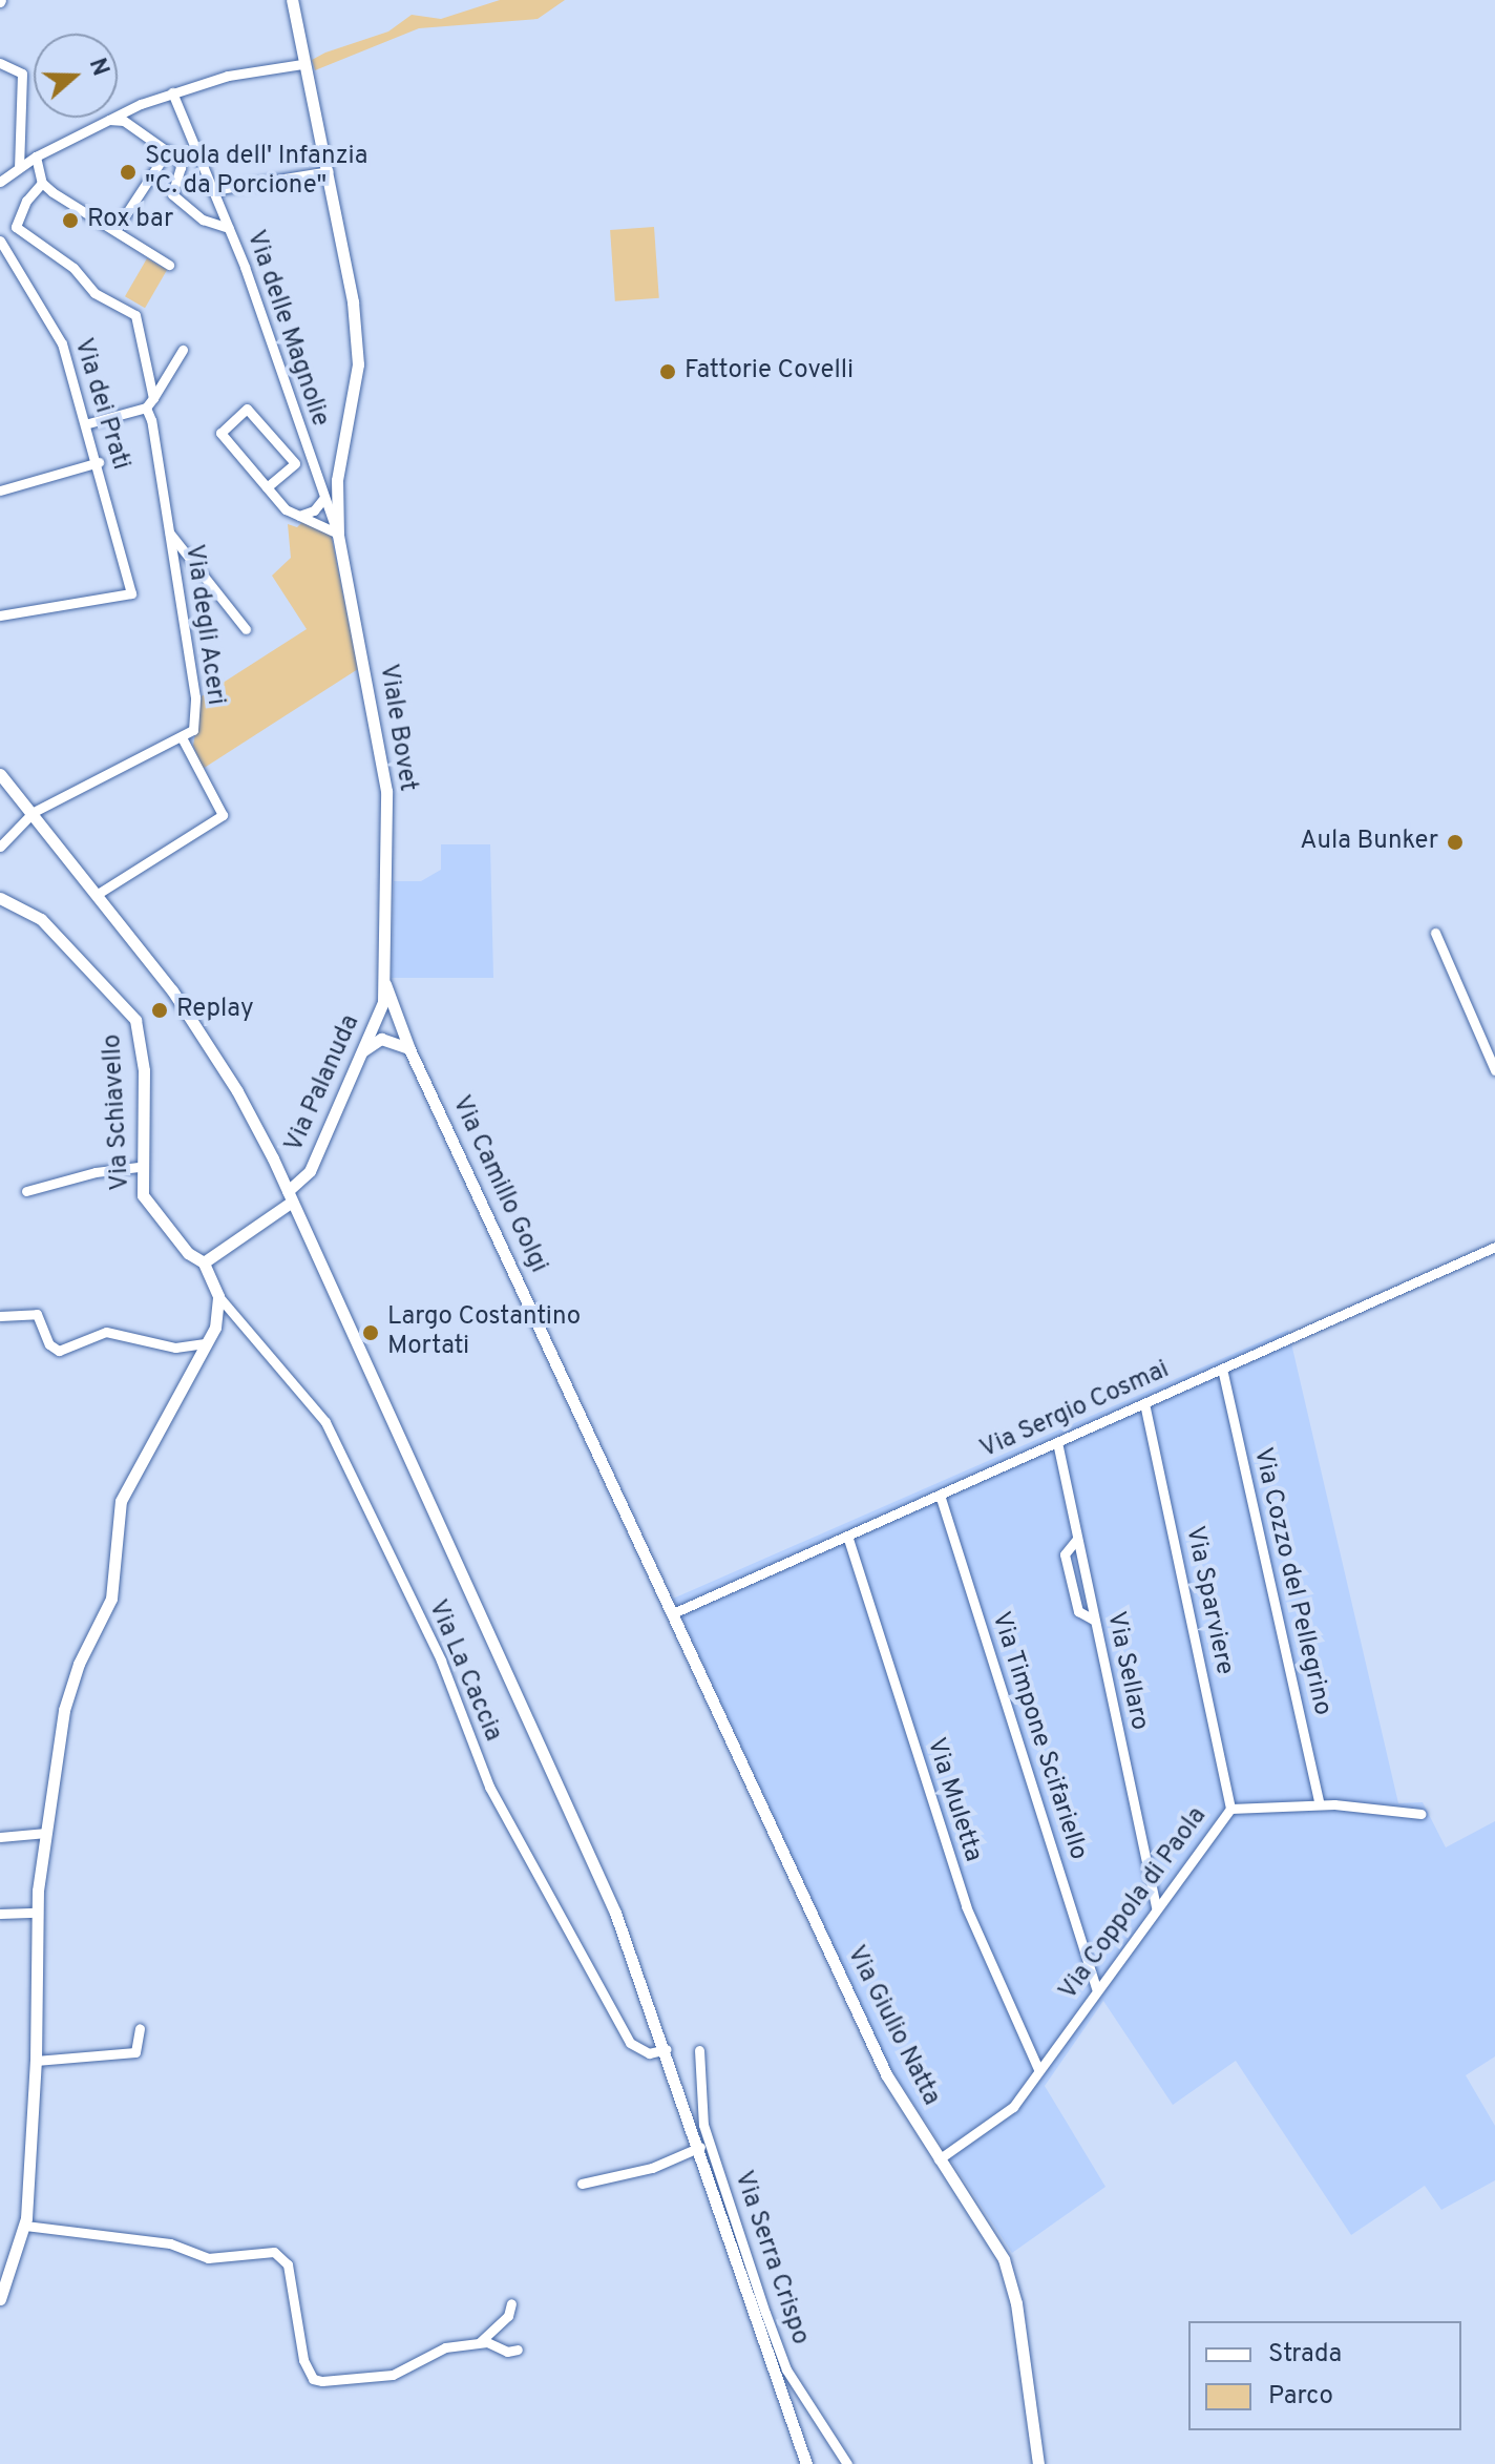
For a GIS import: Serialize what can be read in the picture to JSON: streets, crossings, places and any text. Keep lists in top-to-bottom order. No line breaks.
{"streets":{"street":["Via delle Magnolie","Via dei Prati","Via degli Aceri","Viale Bovet","Via Palanuda","Via Schiavello","Via Camillo Golgi","Via Sergio Cosmai","Via Cozzo del Pellegrino","Via Sparviere","Via La Caccia","Via Sellaro","Via Timpone Scifariello","Via Muletta","Via Coppola di Paola","Via Giulio Natta","Via Serra Crispo"]},"crossings":[["Via delle Magnolie","Viale Bovet"],["Viale Bovet","Via Palanuda"],["Viale Bovet","Via Camillo Golgi"],["Via Palanuda","Via Schiavello"],["Via Palanuda","Via Camillo Golgi"],["Via Camillo Golgi","Via Sergio Cosmai"],["Via Camillo Golgi","Via Giulio Natta"],["Via Sergio Cosmai","Via Cozzo del Pellegrino"],["Via Sergio Cosmai","Via Sparviere"],["Via Sergio Cosmai","Via Sellaro"],["Via Sergio Cosmai","Via Timpone Scifariello"],["Via Sergio Cosmai","Via Muletta"],["Via Sergio Cosmai","Via Giulio Natta"],["Via Cozzo del Pellegrino","Via Coppola di Paola"],["Via Sparviere","Via Coppola di Paola"],["Via Sellaro","Via Coppola di Paola"],["Via Timpone Scifariello","Via Coppola di Paola"],["Via Muletta","Via Coppola di Paola"],["Via Coppola di Paola","Via Giulio Natta"]],"places":["Scuola dell' Infanzia \"C. da Porcione\"","Rox bar","Fattorie Covelli","Aula Bunker","Replay","Largo Costantino Mortati"],"legend":["Strada","Parco"],"north":"right"}
